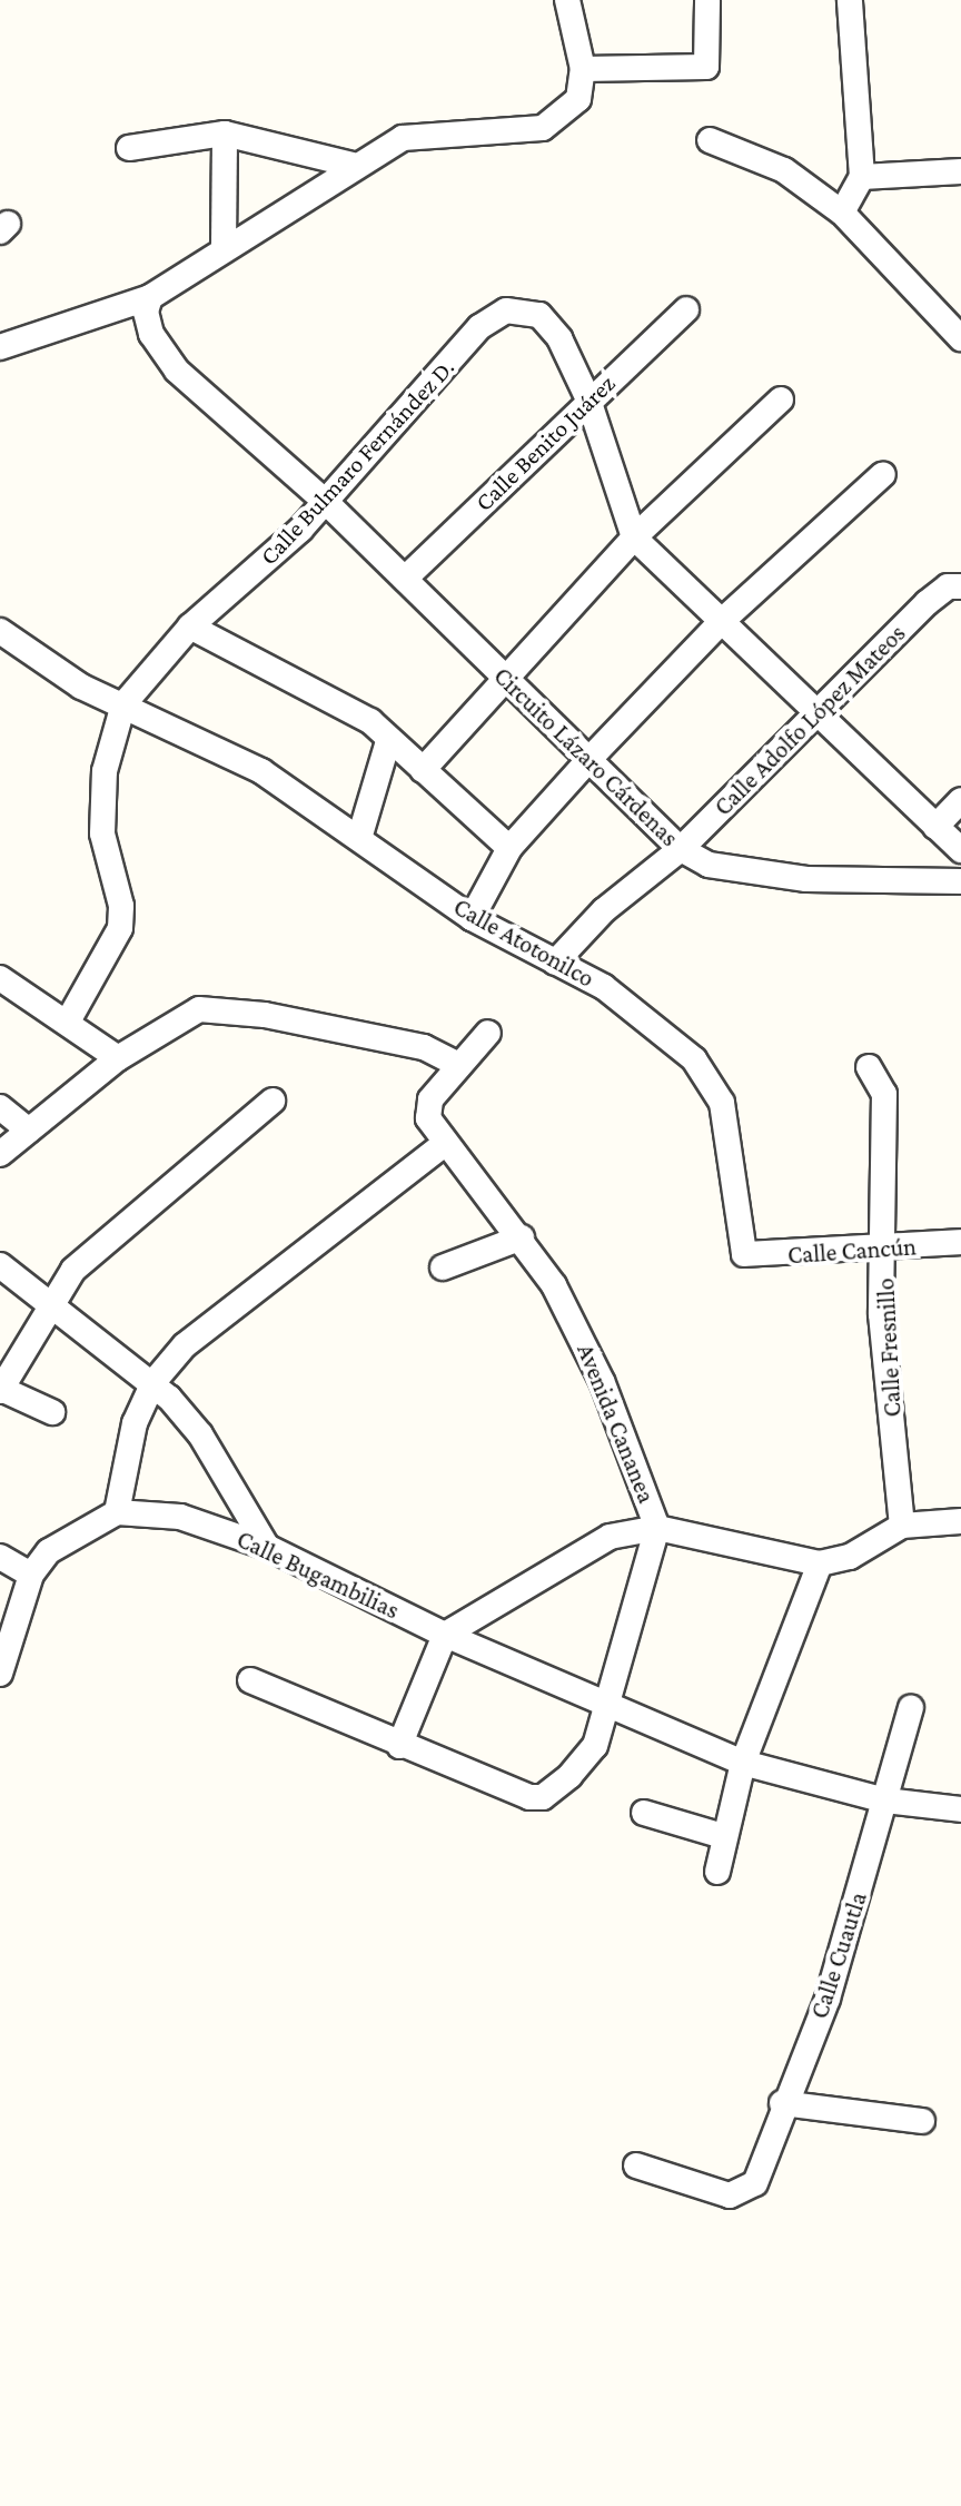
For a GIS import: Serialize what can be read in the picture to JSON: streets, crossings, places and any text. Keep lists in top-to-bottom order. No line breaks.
{"streets":{"street":["Calle Benito Juárez","Calle Bulmaro Fernández D.","Calle Adolfo López Mateos","Circuito Lázaro Cárdenas","Calle Atotonilco","Calle Cancún","Calle Fresnillo","Avenida Cananea","Calle Bugambilias","Calle Cuautla"]},"crossings":[["Calle Benito Juárez","Calle Bulmaro Fernández D."],["Calle Benito Juárez","Circuito Lázaro Cárdenas"],["Calle Bulmaro Fernández D.","Circuito Lázaro Cárdenas"],["Calle Bulmaro Fernández D.","Calle Atotonilco"],["Calle Adolfo López Mateos","Circuito Lázaro Cárdenas"],["Calle Adolfo López Mateos","Calle Atotonilco"],["Calle Atotonilco","Calle Cancún"],["Calle Cancún","Calle Fresnillo"],["Avenida Cananea","Calle Bugambilias"],["Calle Bugambilias","Calle Cuautla"]]}
